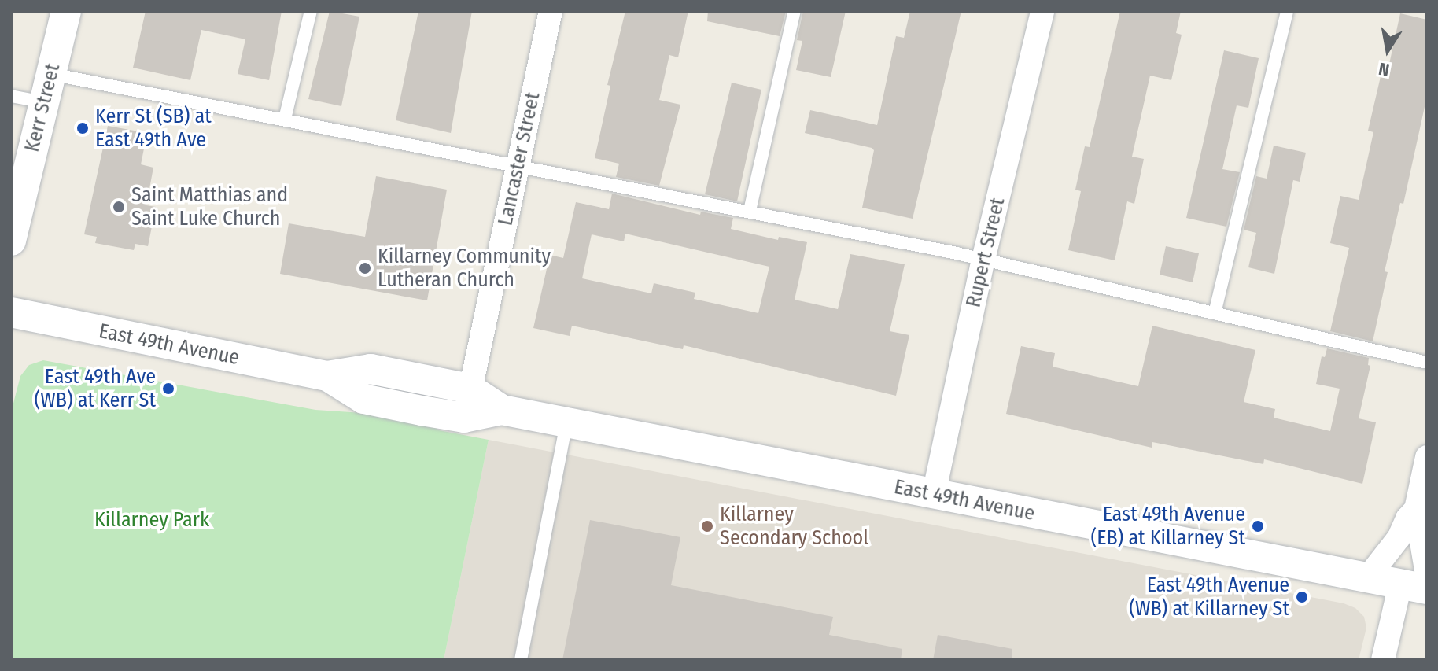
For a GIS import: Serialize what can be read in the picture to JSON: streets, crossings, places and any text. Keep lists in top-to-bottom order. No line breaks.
{"streets":{"street":["Kerr Street","Lancaster Street","Rupert Street","East 49th Avenue"]},"crossings":[["Lancaster Street","East 49th Avenue"],["Rupert Street","East 49th Avenue"]],"parks":["Killarney Park"],"places":["Kerr St (SB) at East 49th Ave","Saint Matthias and Saint Luke Church","Killarney Community Lutheran Church","East 49th Ave (WB) at Kerr St","Killarney Secondary School","East 49th Avenue (EB) at Killarney St","East 49th Avenue (WB) at Killarney St"],"north":"bottom"}
